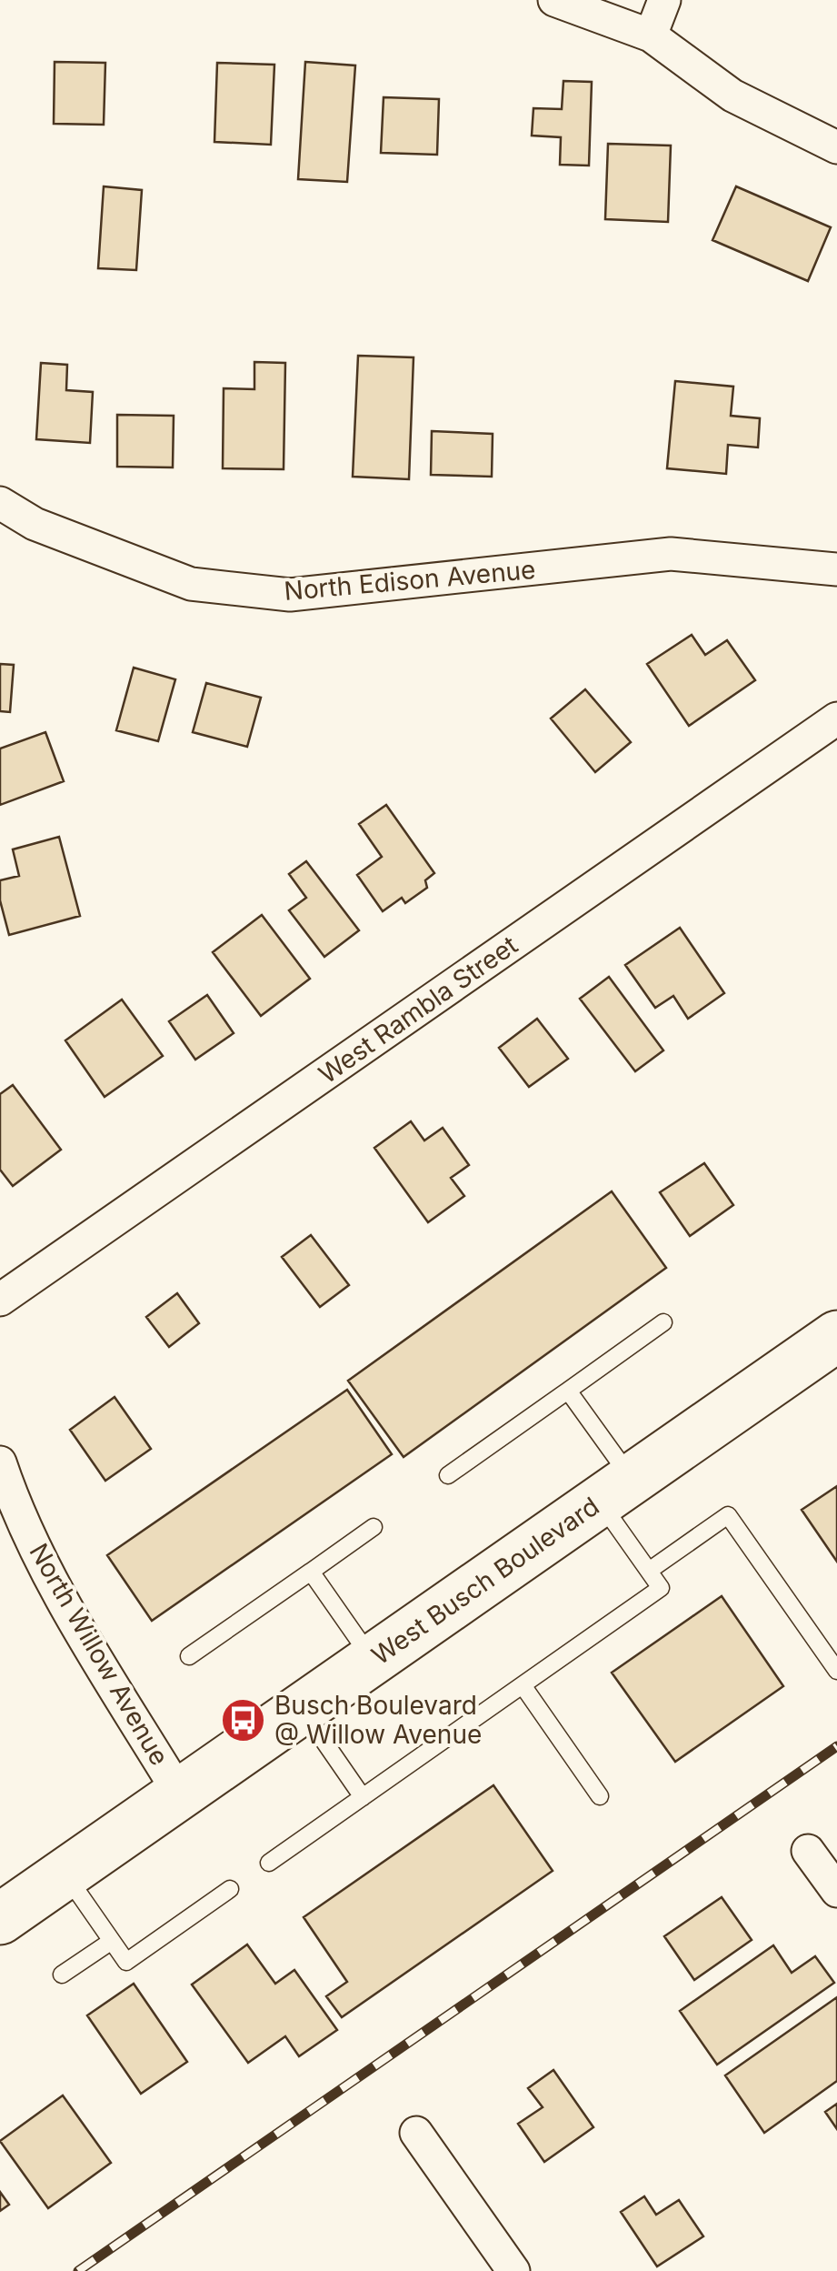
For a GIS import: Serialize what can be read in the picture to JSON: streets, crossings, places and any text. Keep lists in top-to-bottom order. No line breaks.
{"streets":{"main road":["West Busch Boulevard"],"street":["North Edison Avenue","West Rambla Street","North Willow Avenue"]},"crossings":[["West Busch Boulevard","North Willow Avenue"]],"places":{"bus stop":["Busch Boulevard @ Willow Avenue"]}}
